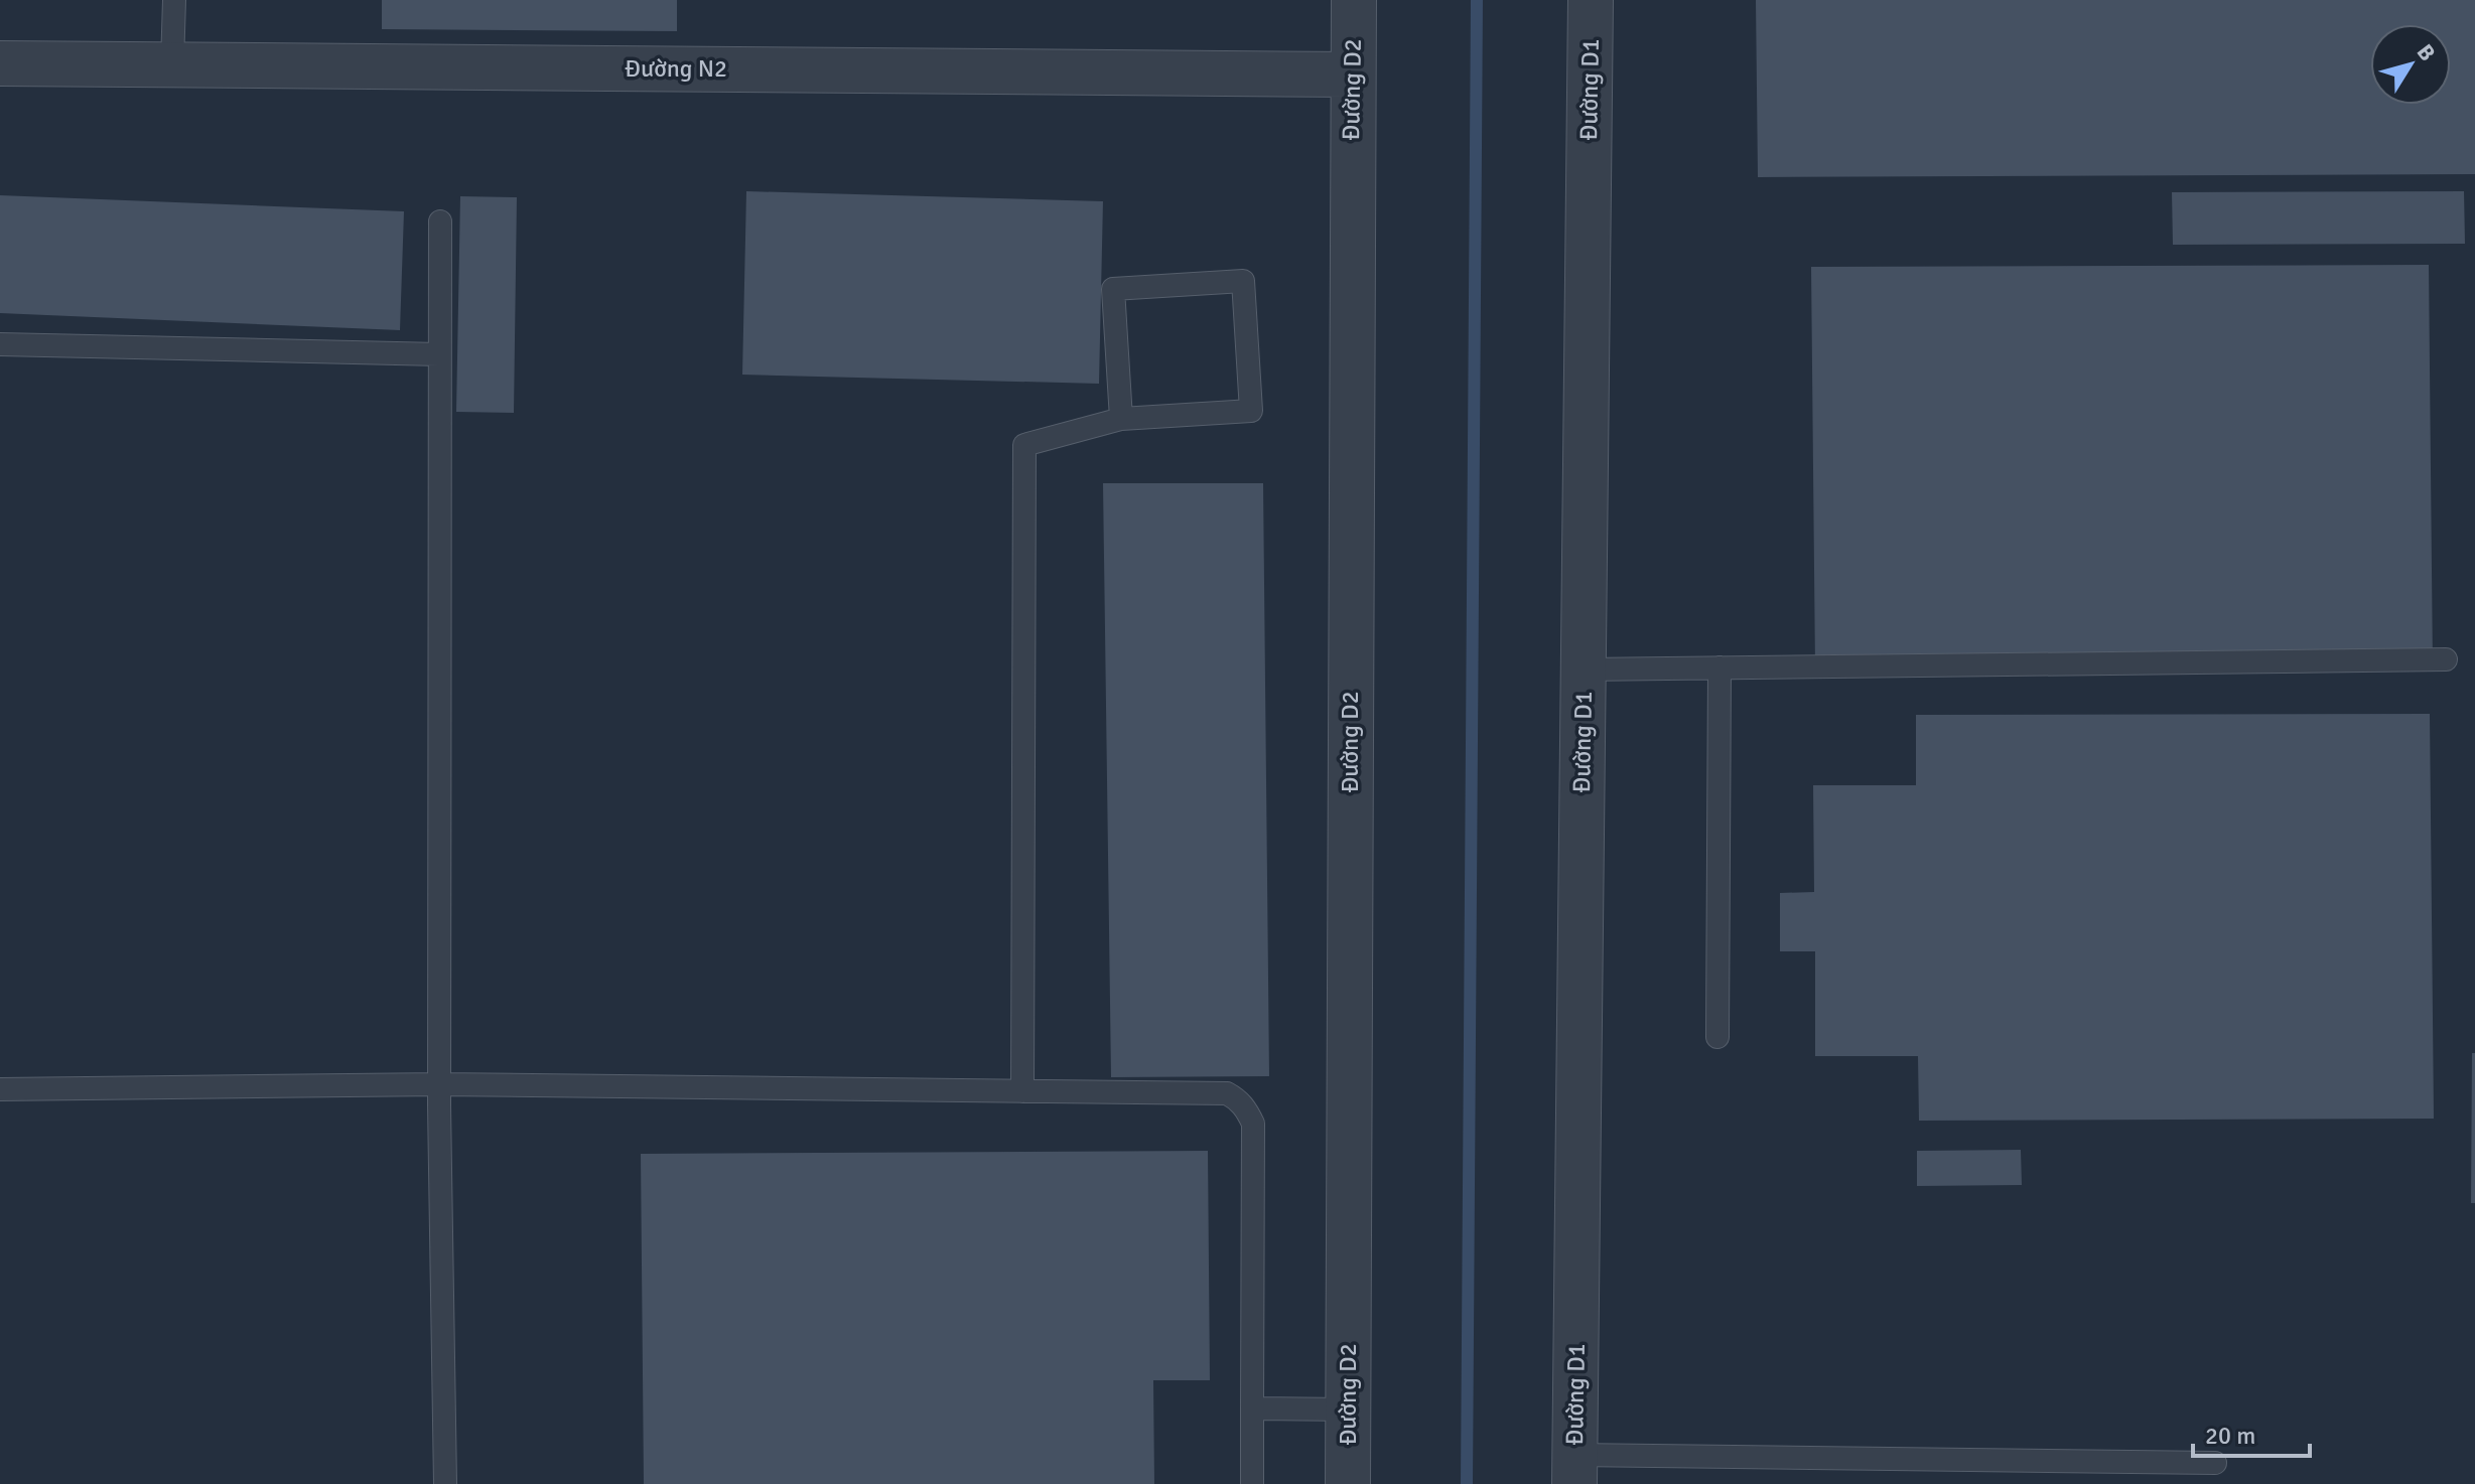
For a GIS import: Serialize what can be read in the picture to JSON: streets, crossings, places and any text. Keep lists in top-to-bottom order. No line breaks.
{"streets":{"street":["Đường N2","Đường D2","Đường D1"]},"crossings":[["Đường N2","Đường D2"]],"scale_bar":"20 m","north":"top right"}
